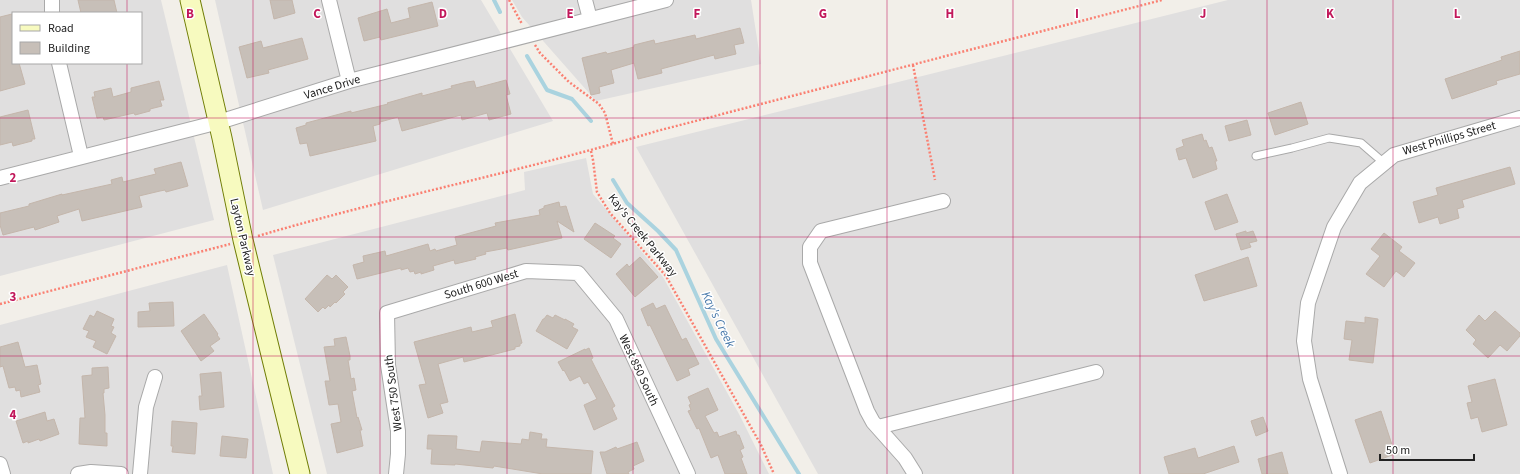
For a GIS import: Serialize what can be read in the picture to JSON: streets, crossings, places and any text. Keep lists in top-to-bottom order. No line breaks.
{"streets":{"main road":["Layton Parkway"],"street":["Vance Drive","West Phillips Street","South 600 West","West 850 South","West 750 South"],"path":["Kay's Creek Parkway"]},"crossings":[["Vance Drive","Layton Parkway"],["South 600 West","West 850 South"],["South 600 West","West 750 South"]],"water":["Kay's Creek"],"legend":["Road","Building"],"scale_bar":"50 m","grid":{"columns":["B","C","D","E","F","G","H","I","J","K","L"],"rows":["2","3","4"]}}
